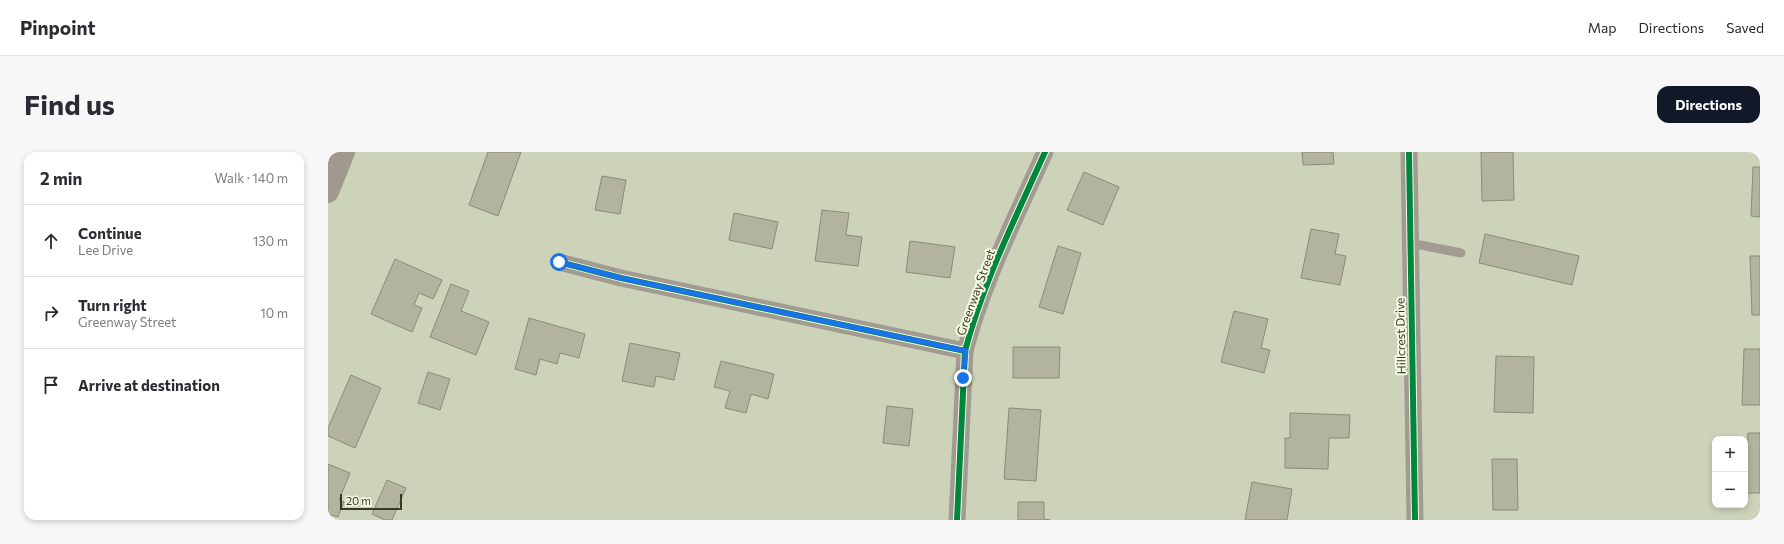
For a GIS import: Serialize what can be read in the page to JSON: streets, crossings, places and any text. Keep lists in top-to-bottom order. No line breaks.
{"streets":{"street":["Greenway Street","Hillcrest Drive"]},"scale_bar":"20 m","page":{"header":"Pinpoint","nav":["Map","Directions","Saved"],"buttons":"Directions","title":"Find us","heading":["2 min","Walk · 140 m"],"list":[["Continue","Lee Drive","130 m"],["Turn right","Greenway Street","10 m"],"Arrive at destination"],"map_buttons":["+","−"],"scale":"20 m"}}
